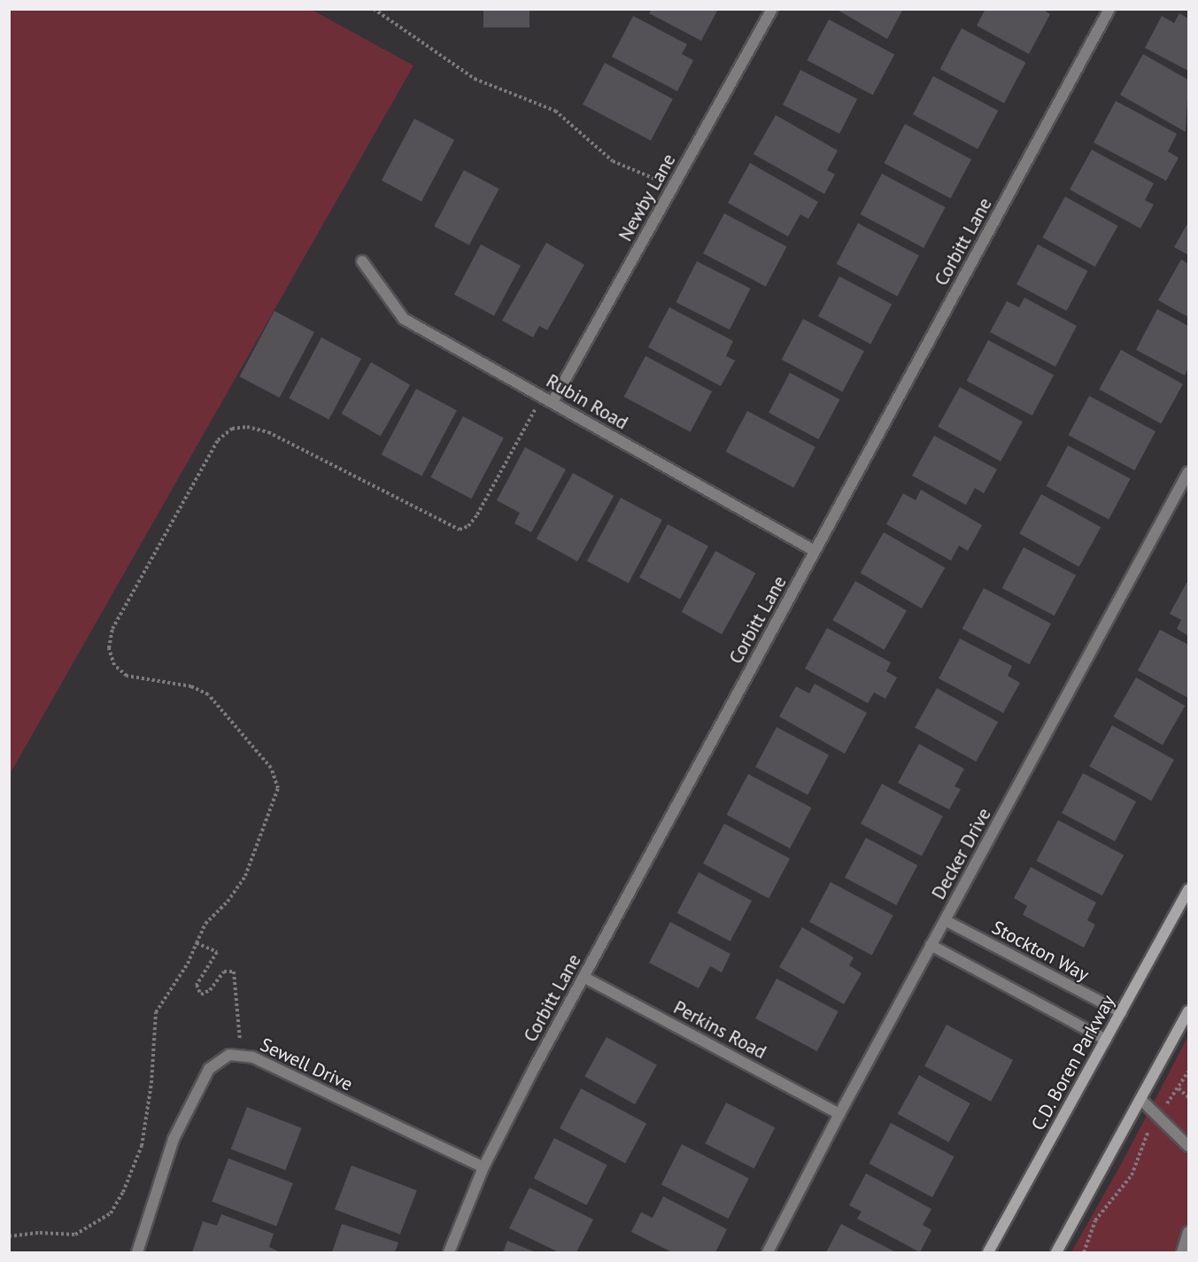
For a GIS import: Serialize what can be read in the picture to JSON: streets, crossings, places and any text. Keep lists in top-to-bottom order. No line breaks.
{"streets":{"street":["Newby Lane","Corbitt Lane","Rubin Road","Decker Drive","Stockton Way","Perkins Road","C.D. Boren Parkway","Sewell Drive"]},"crossings":[["Newby Lane","Rubin Road"],["Corbitt Lane","Rubin Road"],["Corbitt Lane","Perkins Road"],["Corbitt Lane","Sewell Drive"],["Decker Drive","Stockton Way"],["Decker Drive","Perkins Road"],["Stockton Way","C.D. Boren Parkway"]]}
